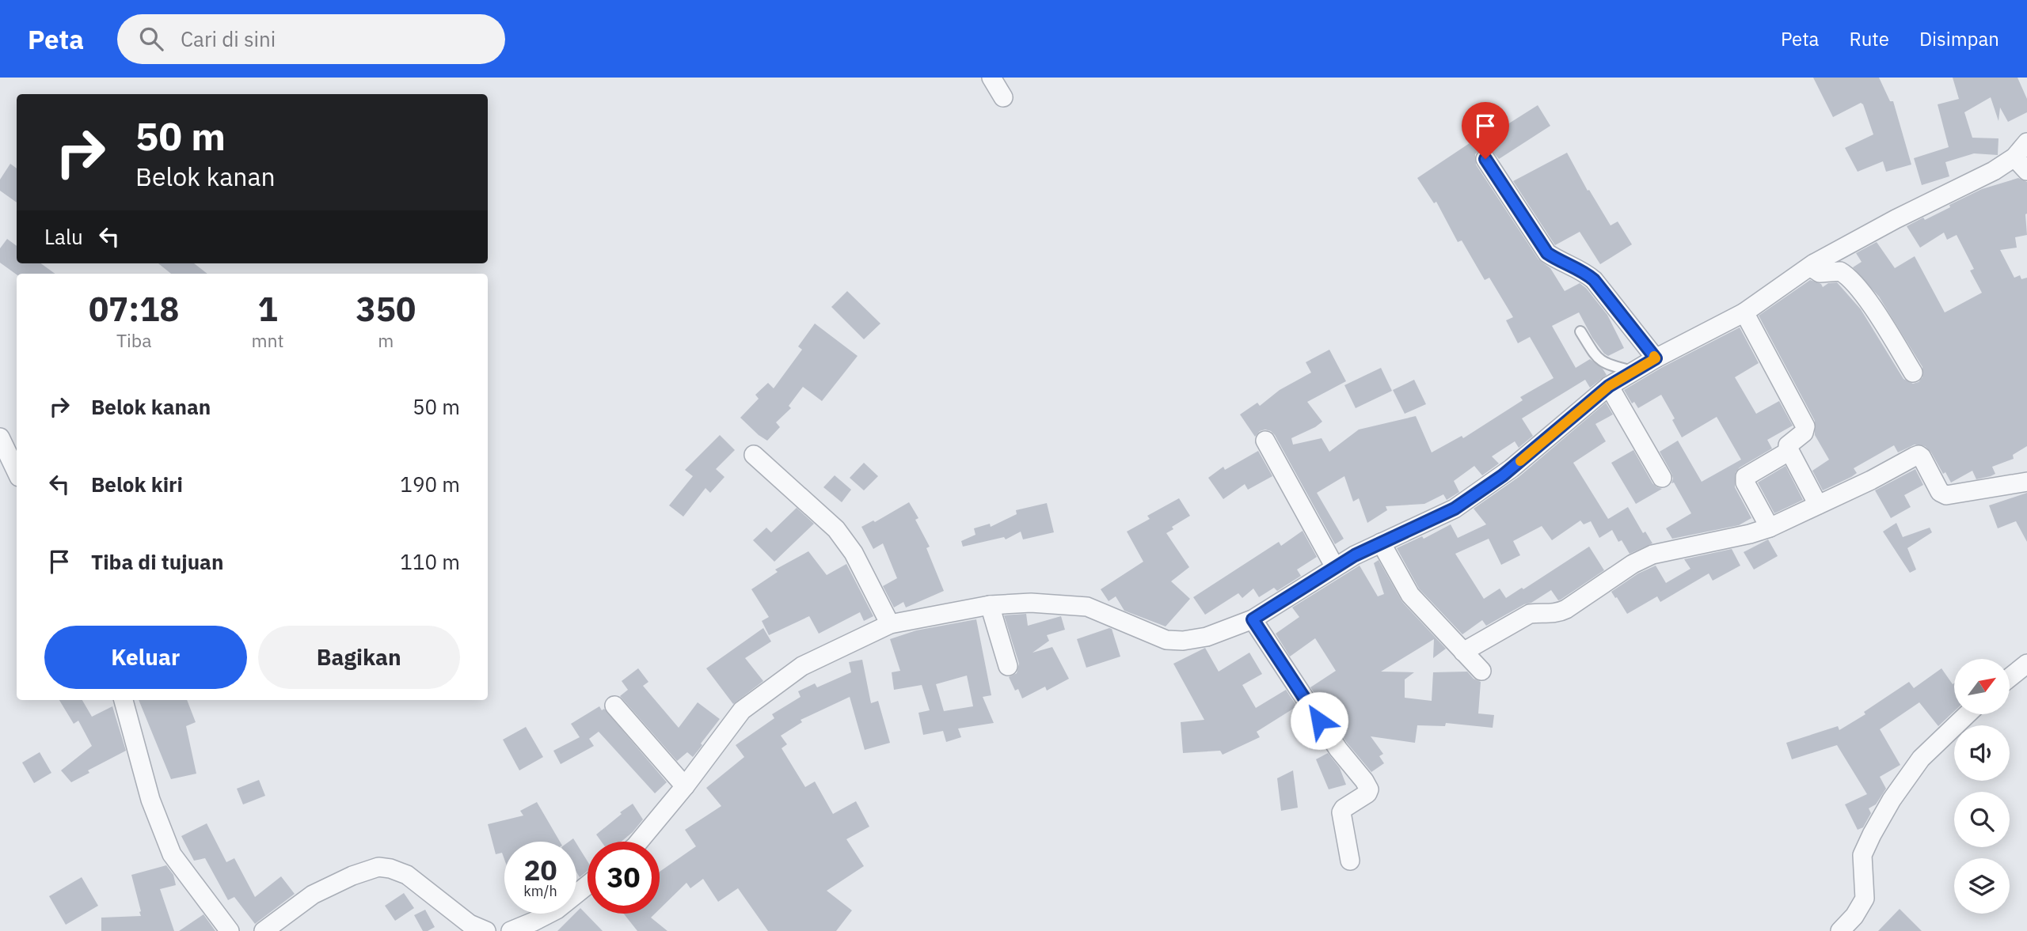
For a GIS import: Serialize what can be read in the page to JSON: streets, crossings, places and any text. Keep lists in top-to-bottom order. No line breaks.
{"north":"top right","page":{"header":"Peta","search":"Cari di sini","nav":["Peta","Rute","Disimpan"],"turn":["50 m","Belok kanan"],"then":"Lalu","eta":["07:18","Tiba","1","mnt","350","m"],"list":[{"name":"Belok kanan","value":"50 m"},{"name":"Belok kiri","value":"190 m"},{"name":"Tiba di tujuan","value":"110 m"}],"buttons":["Keluar","Bagikan"],"speed":"20 km/h","limit":"30"}}
